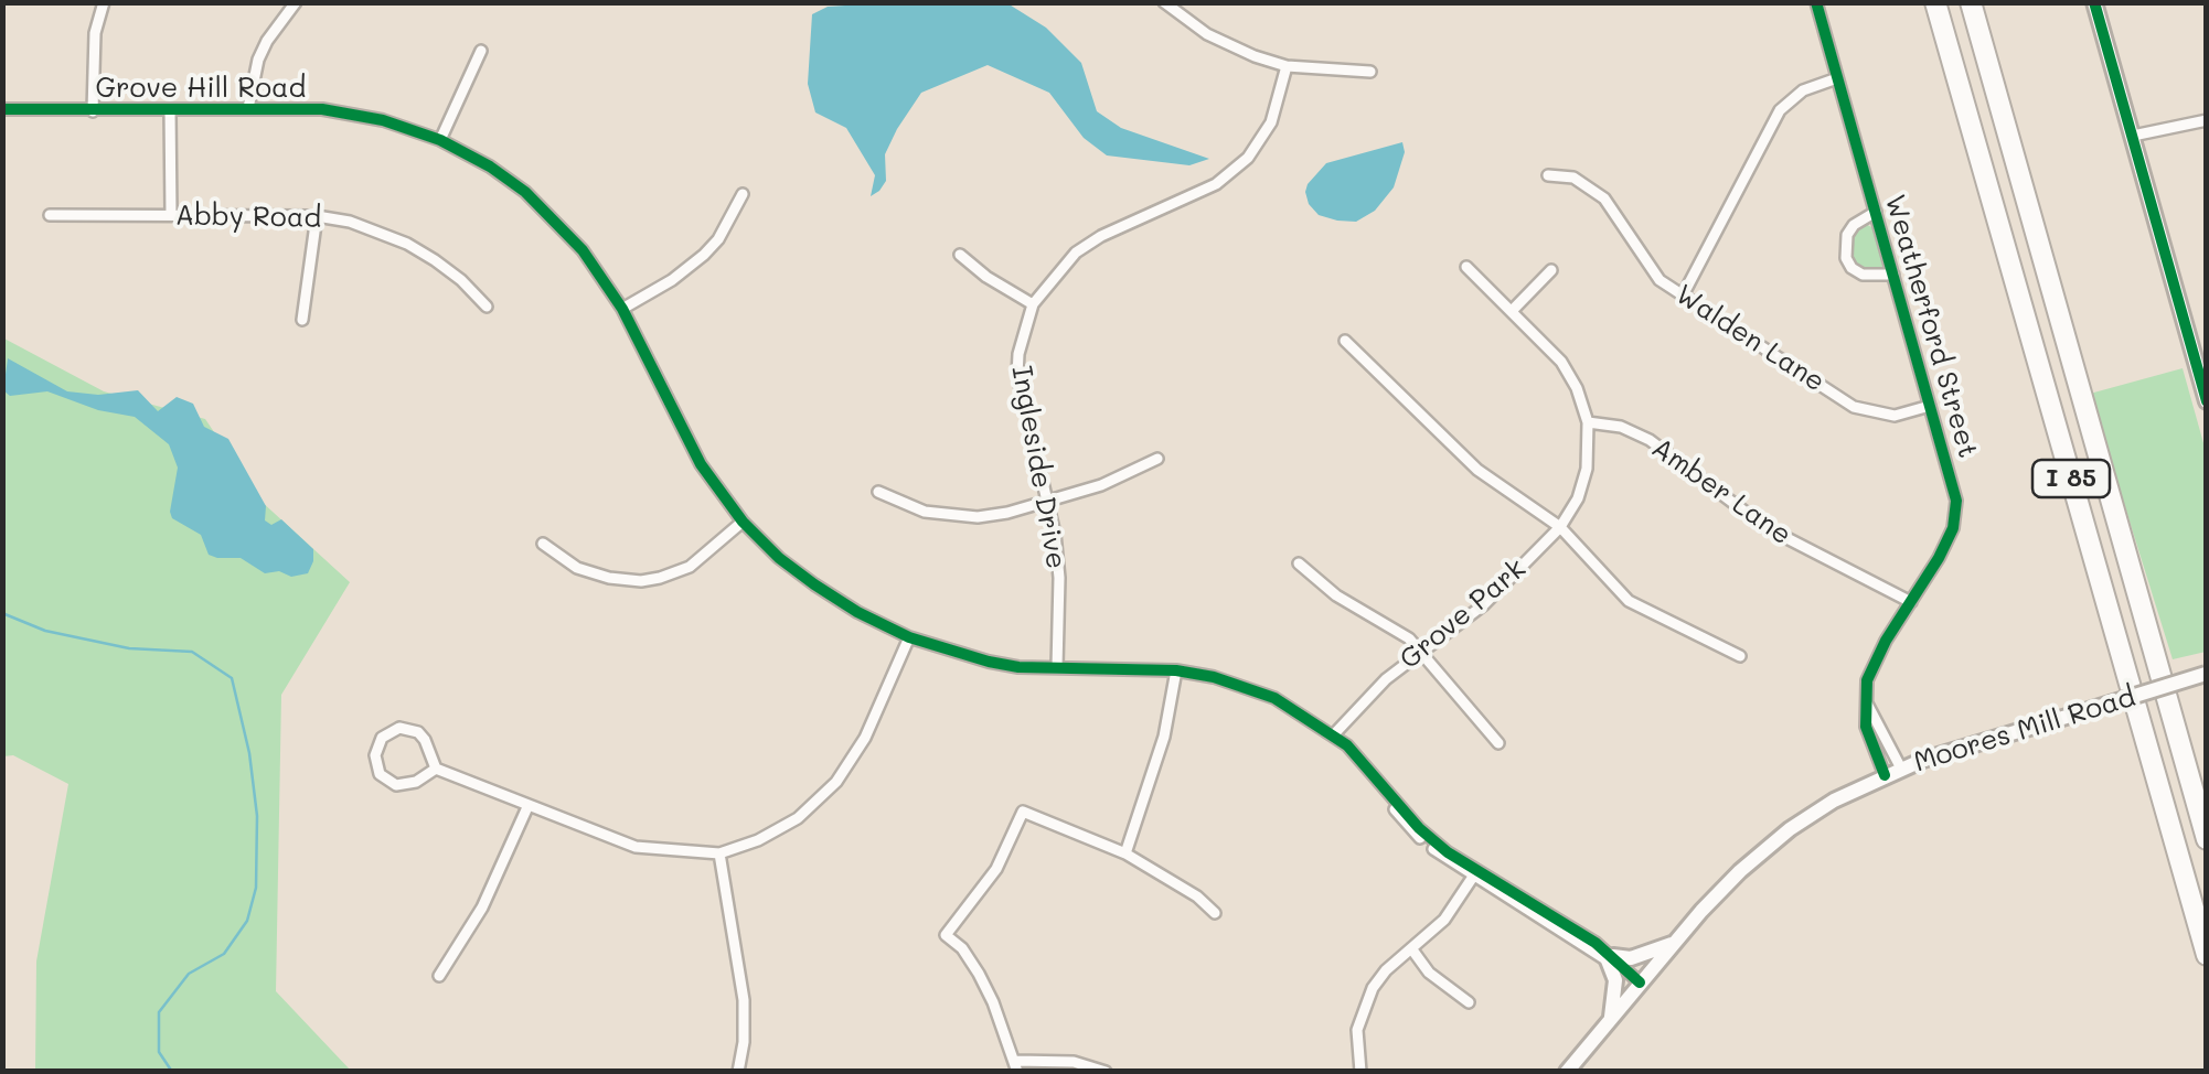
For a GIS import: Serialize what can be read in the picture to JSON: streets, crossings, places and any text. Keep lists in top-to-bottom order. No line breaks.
{"streets":{"highway":["I 85"],"street":["Grove Hill Road","Abby Road","Weatherford Street","Walden Lane","Ingleside Drive","Amber Lane","Grove Park","Moores Mill Road"]},"crossings":[["Grove Hill Road","Ingleside Drive"],["Grove Hill Road","Grove Park"],["Grove Hill Road","Moores Mill Road"],["Weatherford Street","Walden Lane"],["Weatherford Street","Amber Lane"],["Weatherford Street","Moores Mill Road"],["Amber Lane","Grove Park"]]}
